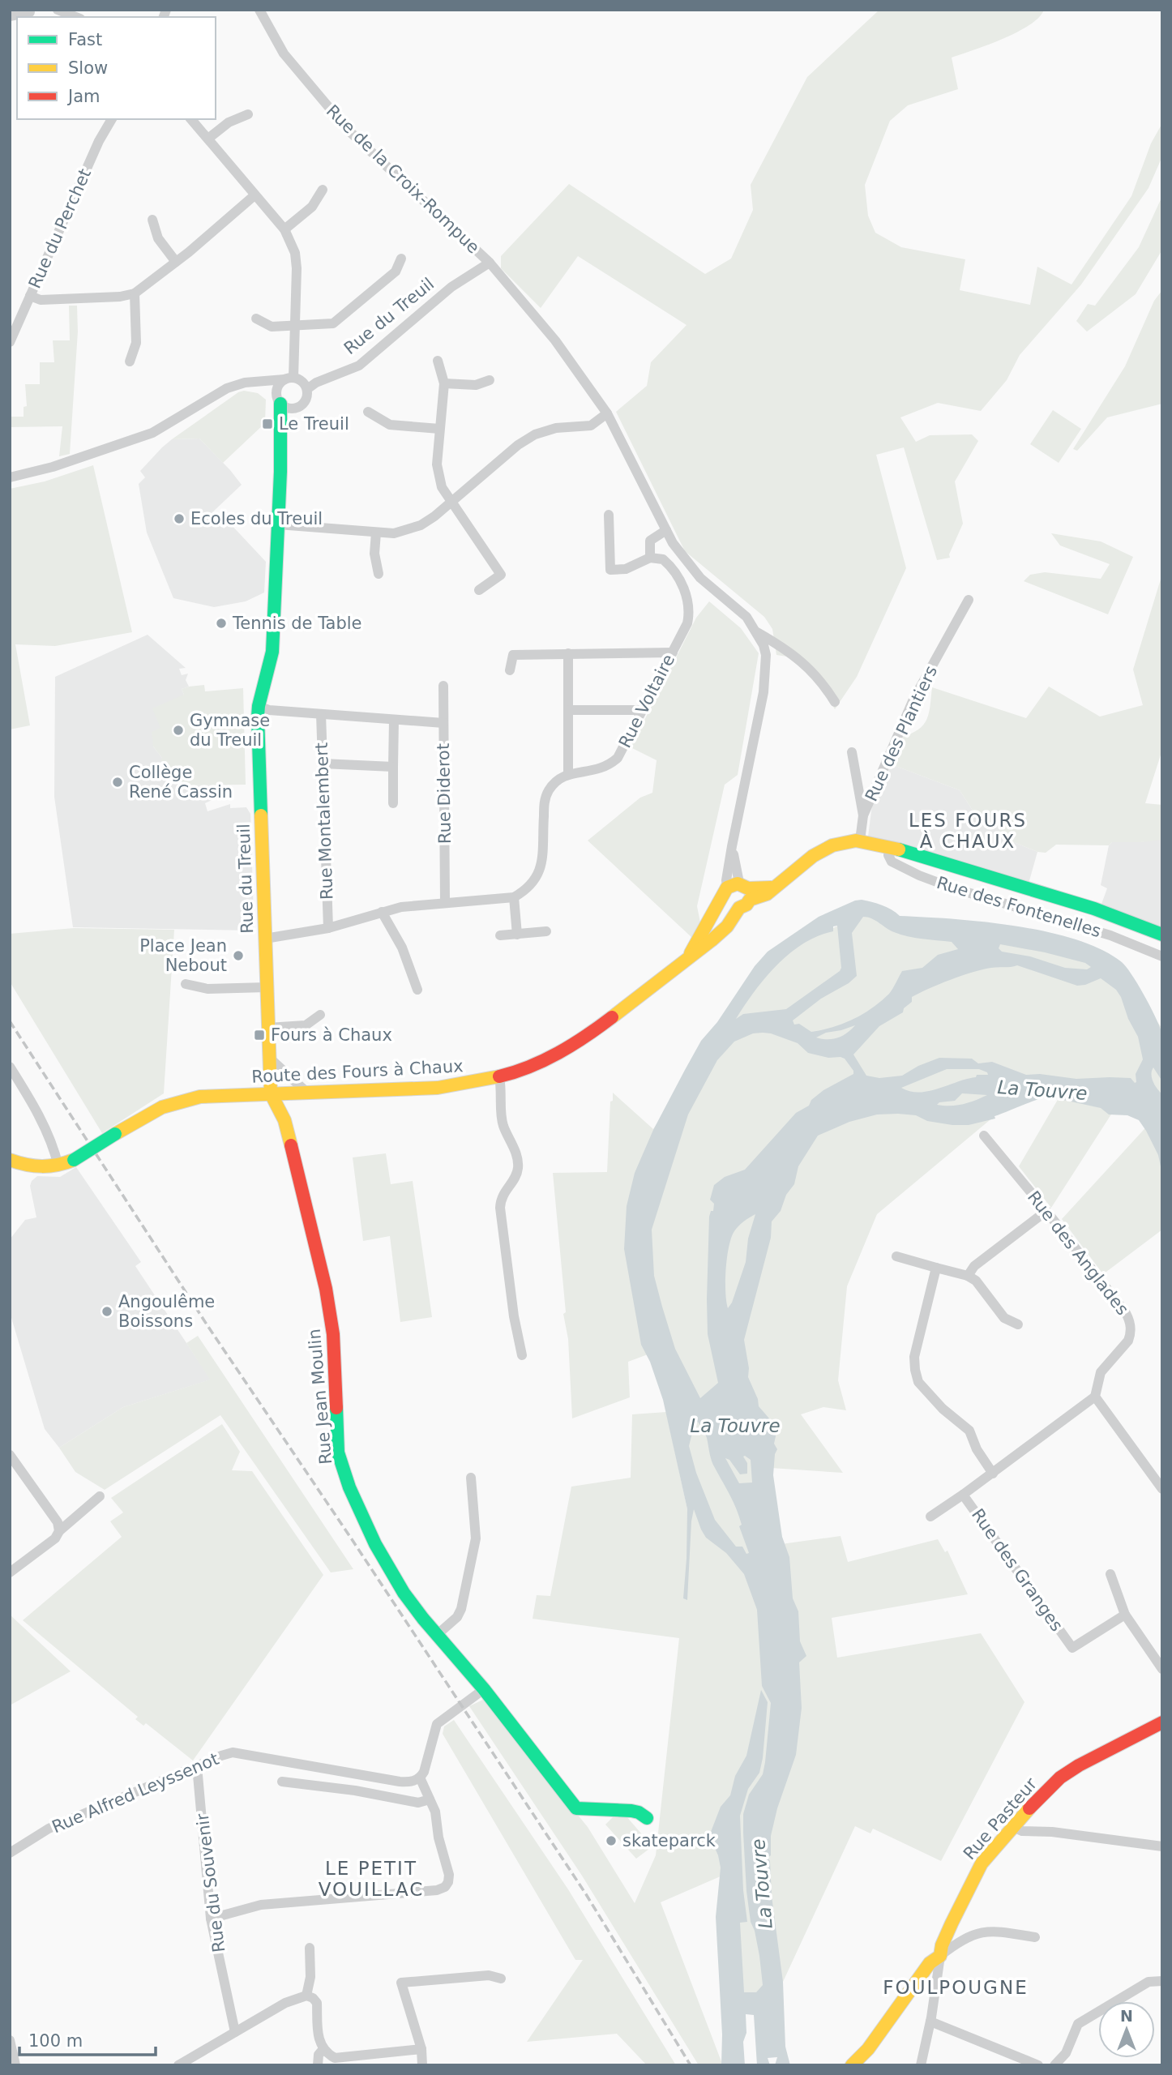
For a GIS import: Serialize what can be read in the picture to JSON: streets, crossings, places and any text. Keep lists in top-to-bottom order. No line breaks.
{"streets":{"street":["Rue de la Croix-Rompue","Rue du Perchet","Rue du Treuil","Rue Voltaire","Rue des Plantiers","Rue Diderot","Rue Montalembert","Rue des Fontenelles","Route des Fours à Chaux","Rue des Anglades","Rue Jean Moulin","Rue des Granges","Rue Alfred Leyssenot","Rue Pasteur","Rue du Souvenir"]},"crossings":[["Rue de la Croix-Rompue","Rue du Treuil"],["Rue du Treuil","Route des Fours à Chaux"],["Rue du Treuil","Rue Jean Moulin"],["Route des Fours à Chaux","Rue Jean Moulin"],["Rue des Anglades","Rue des Granges"],["Rue Alfred Leyssenot","Rue du Souvenir"]],"districts":["LES FOURS À CHAUX","LE PETIT VOUILLAC","FOULPOUGNE"],"water":["La Touvre"],"places":{"transit":["Le Treuil","Fours à Chaux"],"other":["Ecoles du Treuil","Tennis de Table","Gymnase du Treuil","Collège René Cassin","Place Jean Nebout","Angoulême Boissons","skateparck"]},"legend":["Fast","Slow","Jam"],"scale_bar":"100 m","north":"top"}
